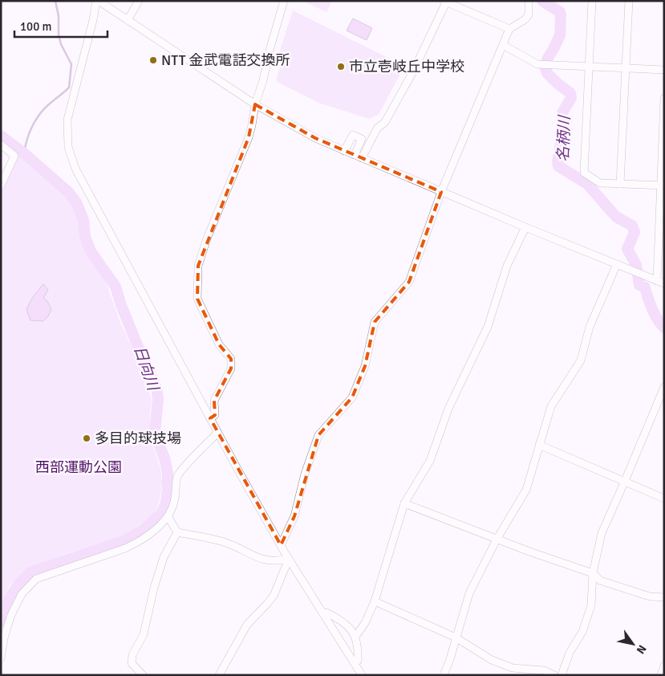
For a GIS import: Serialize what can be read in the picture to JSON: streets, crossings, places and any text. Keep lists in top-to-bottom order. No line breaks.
{"water":["名柄川","日向川"],"parks":["西部運動公園"],"places":["NTT 金武電話交換所","市立壱岐丘中学校","多目的球技場"],"scale_bar":"100 m","north":"bottom right"}
